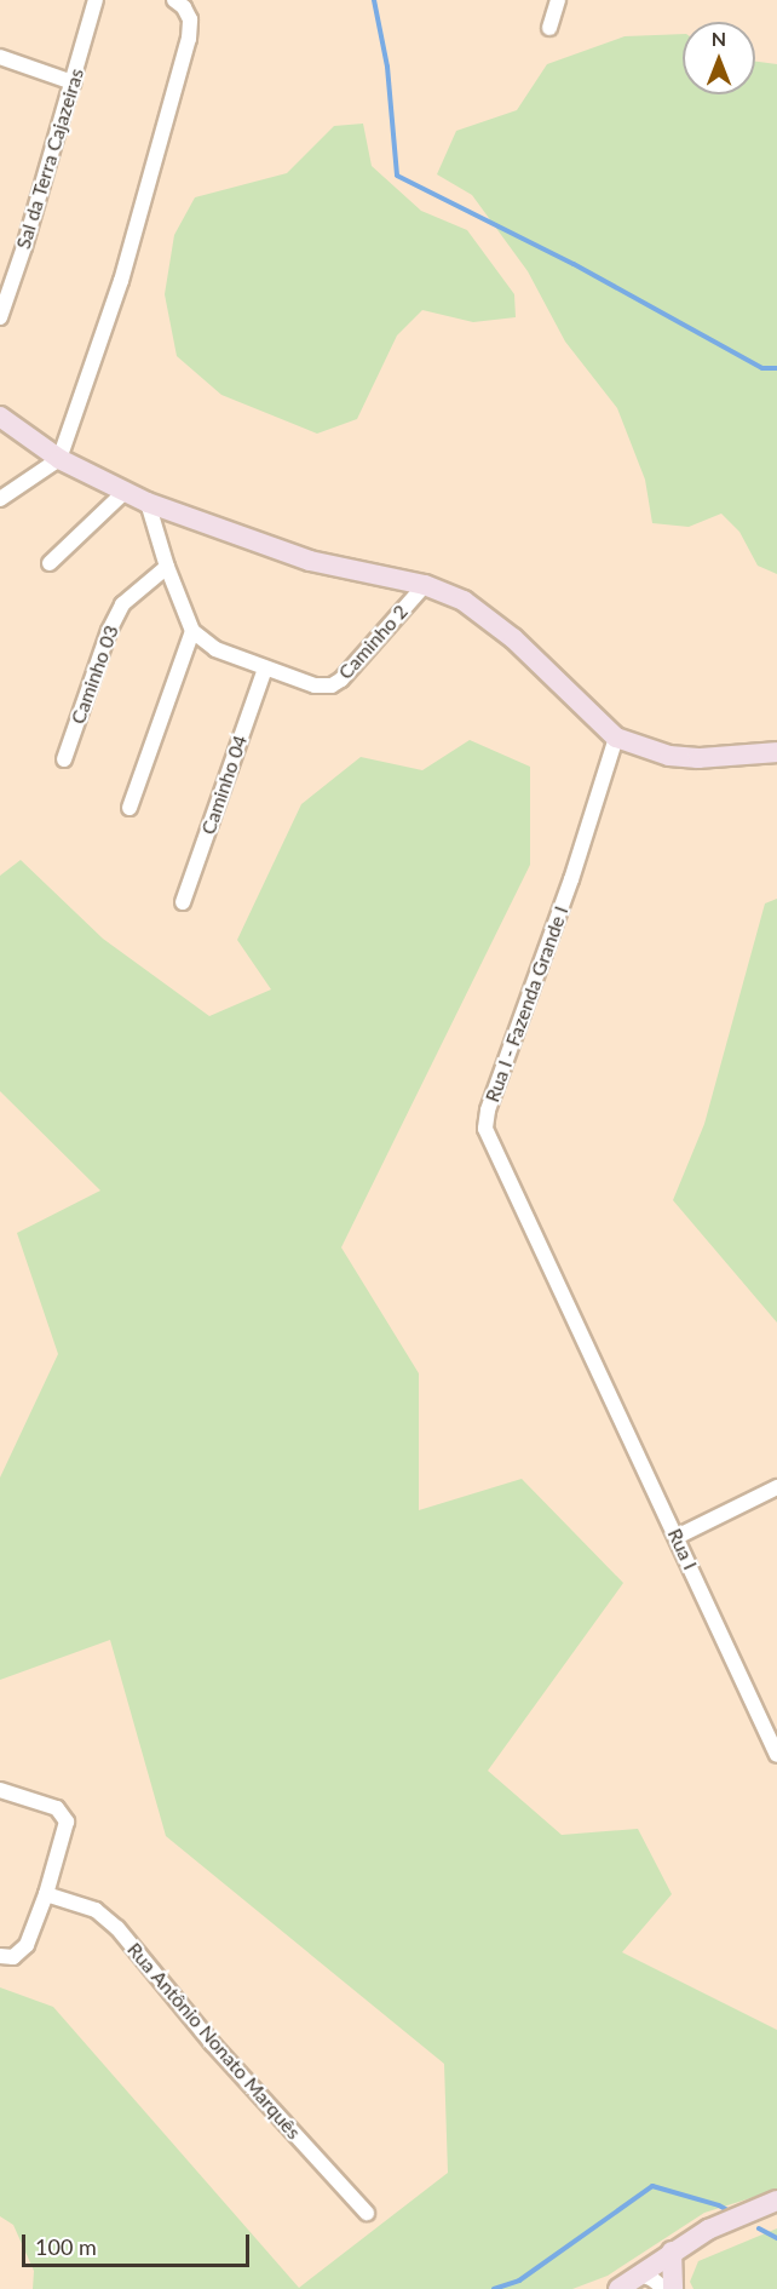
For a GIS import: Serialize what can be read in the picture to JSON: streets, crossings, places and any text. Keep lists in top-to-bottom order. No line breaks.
{"streets":{"street":["Sal da Terra Cajazeiras","Caminho 2","Caminho 03","Caminho 04","Rua I - Fazenda Grande I","Rua I","Rua Antônio Nonato Marquês"]},"crossings":[["Caminho 2","Caminho 04"],["Rua I - Fazenda Grande I","Rua I"]],"scale_bar":"100 m","north":"top"}
